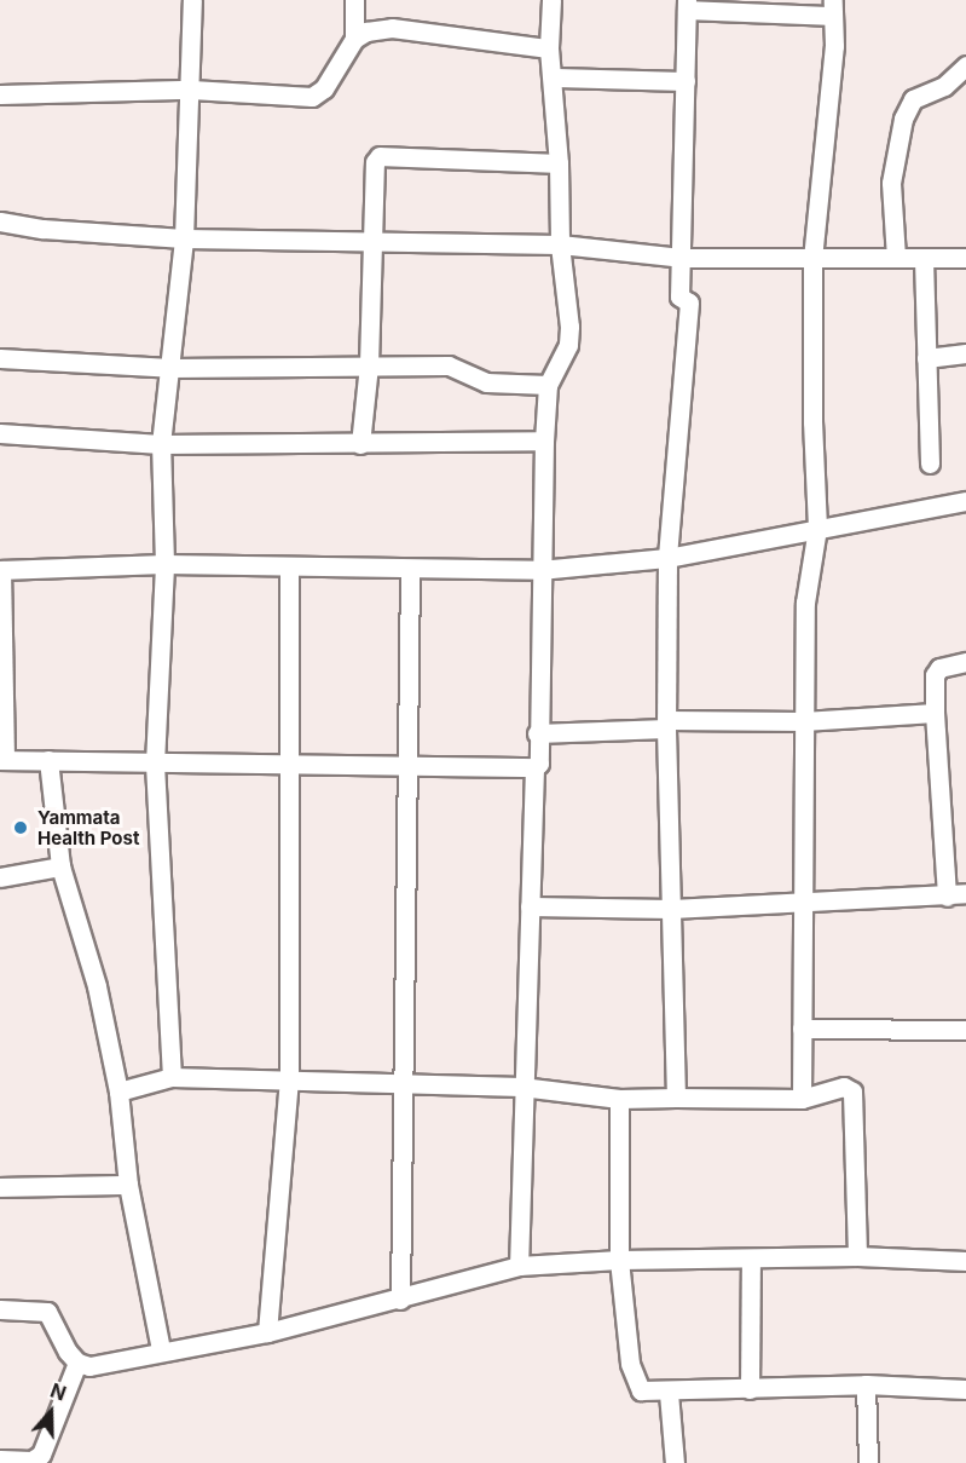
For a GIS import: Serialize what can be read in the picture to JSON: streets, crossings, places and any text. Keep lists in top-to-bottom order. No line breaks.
{"places":["Yammata Health Post"],"north":"top"}
